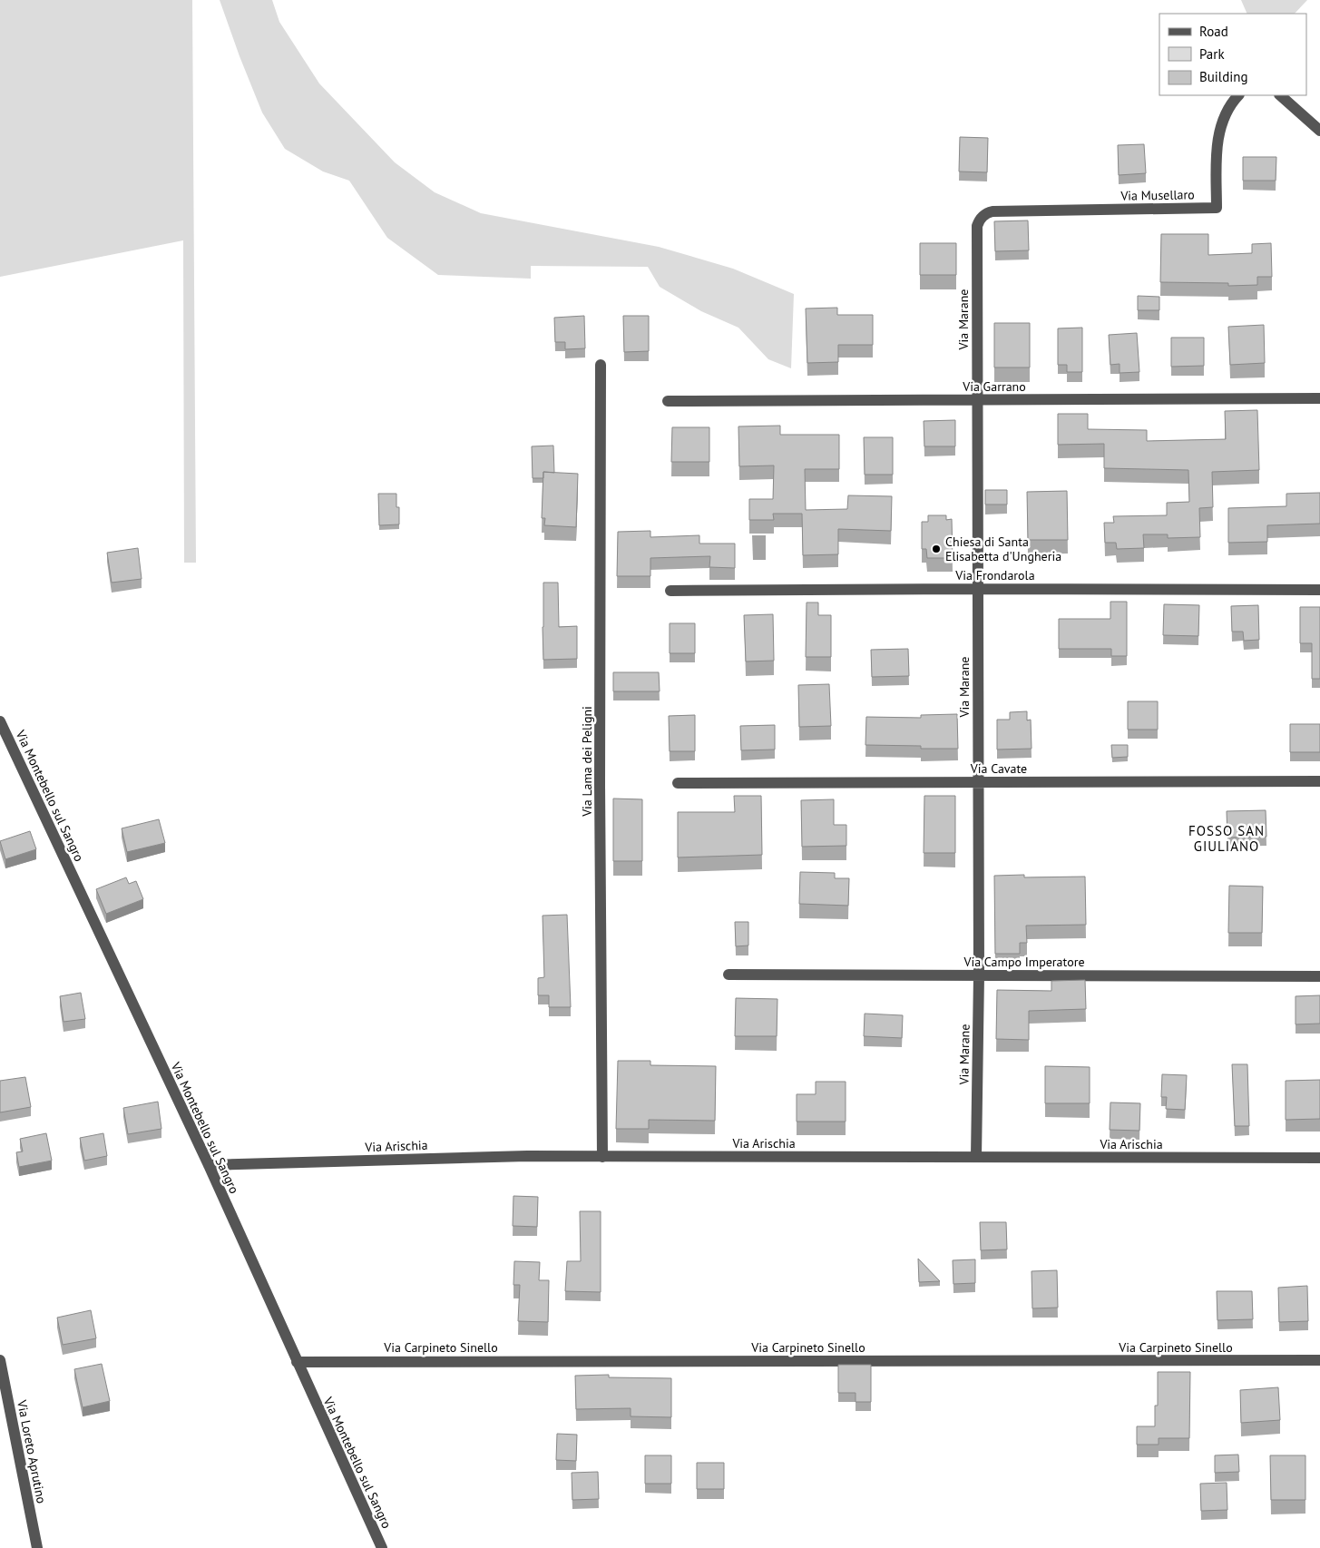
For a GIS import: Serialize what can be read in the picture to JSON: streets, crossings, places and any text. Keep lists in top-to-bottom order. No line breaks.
{"streets":{"street":["Via Musellaro","Via Marane","Via Garrano","Via Frondarola","Via Lama dei Peligni","Via Cavate","Via Montebello sul Sangro","Via Campo Imperatore","Via Arischia","Via Carpineto Sinello","Via Loreto Aprutino"]},"crossings":[["Via Musellaro","Via Marane"],["Via Marane","Via Garrano"],["Via Marane","Via Frondarola"],["Via Marane","Via Cavate"],["Via Marane","Via Campo Imperatore"],["Via Marane","Via Arischia"],["Via Lama dei Peligni","Via Arischia"],["Via Montebello sul Sangro","Via Arischia"],["Via Montebello sul Sangro","Via Carpineto Sinello"]],"districts":["FOSSO SAN GIULIANO"],"places":["Chiesa di Santa Elisabetta d'Ungheria"],"legend":["Road","Park","Building"]}
